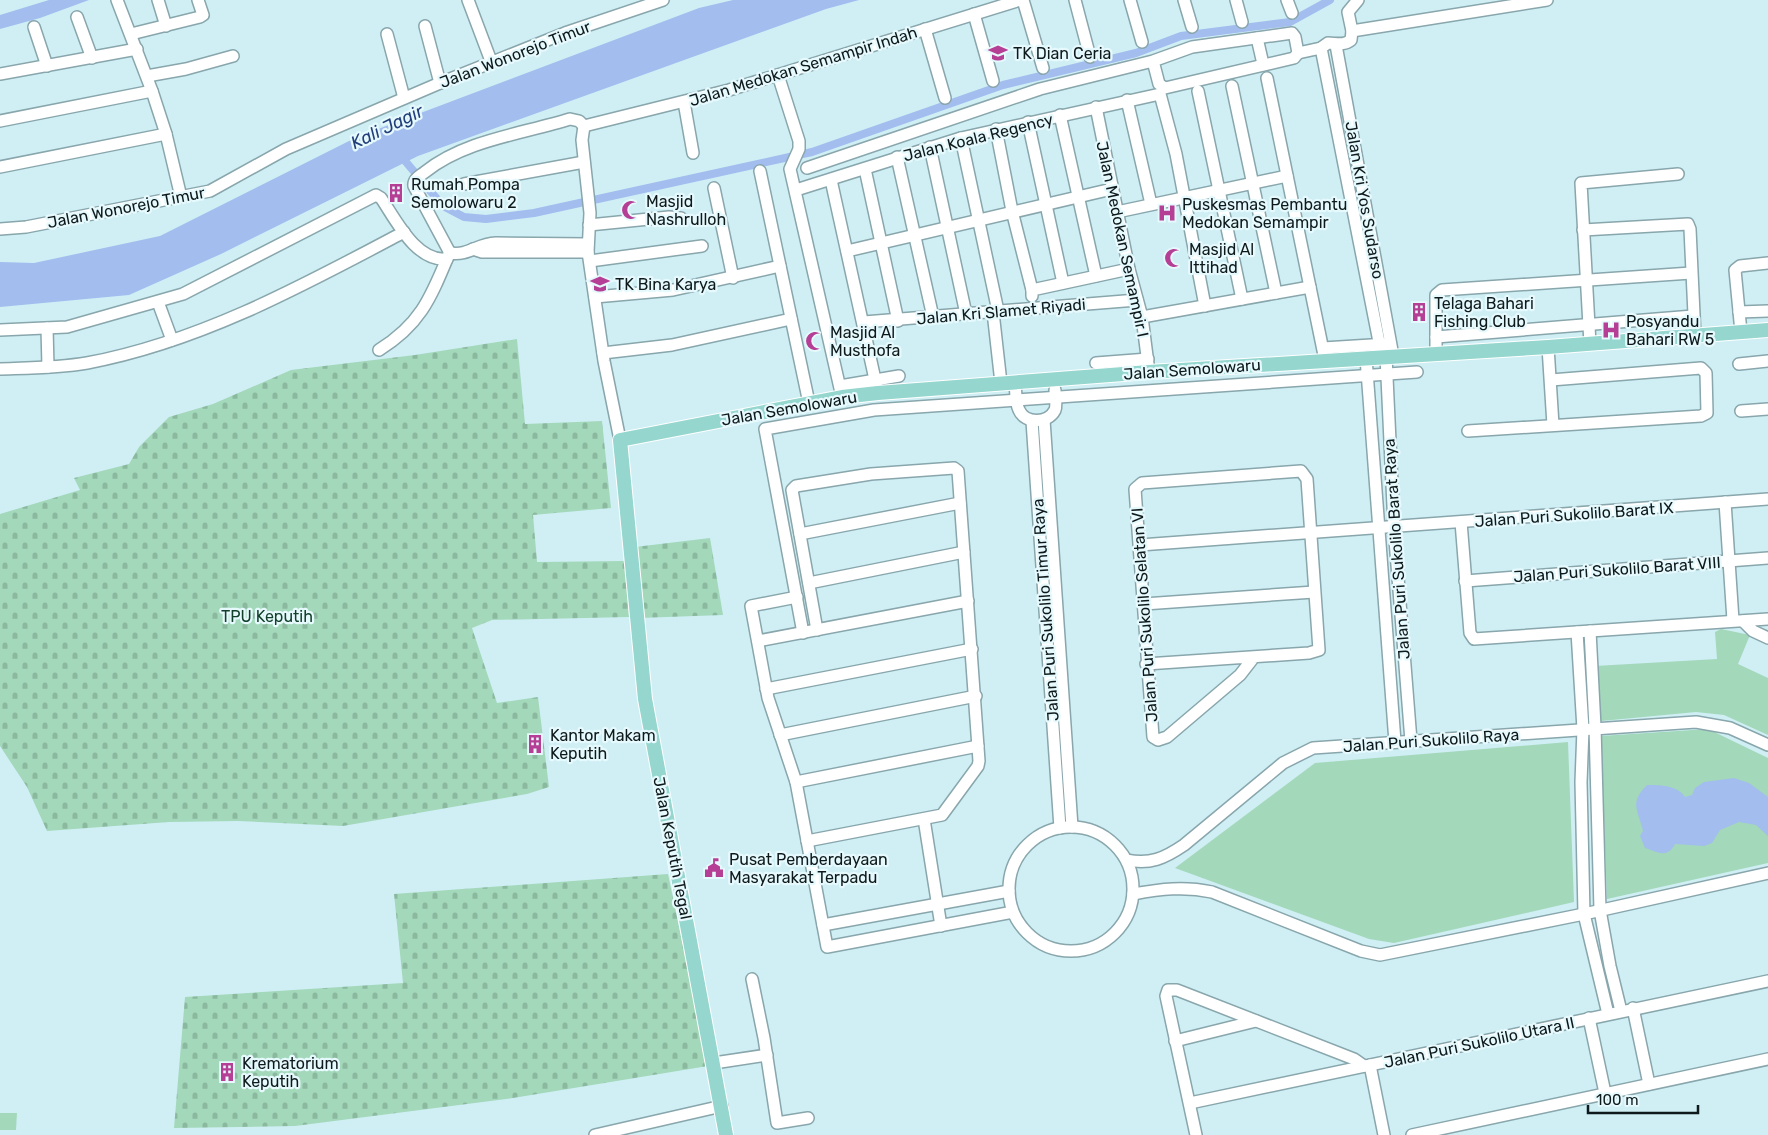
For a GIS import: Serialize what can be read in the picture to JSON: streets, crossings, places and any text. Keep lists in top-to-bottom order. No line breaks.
{"streets":{"main road":["Jalan Semolowaru","Jalan Keputih Tegal"],"street":["Jalan Wonorejo Timur","Jalan Medokan Semampir Indah","Jalan Koala Regency","Jalan Kri Yos Sudarso","Jalan Medokan Semampir I","Jalan Kri Slamet Riyadi","Jalan Puri Sukolilo Barat IX","Jalan Puri Sukolilo Barat Raya","Jalan Puri Sukolilo Barat VIII","Jalan Puri Sukolilo Timur Raya","Jalan Puri Sukolilo Selatan VI","Jalan Puri Sukolilo Raya","Jalan Puri Sukolilo Utara II"]},"crossings":[["Jalan Koala Regency","Jalan Kri Yos Sudarso"],["Jalan Koala Regency","Jalan Medokan Semampir I"],["Jalan Kri Yos Sudarso","Jalan Semolowaru"],["Jalan Kri Yos Sudarso","Jalan Puri Sukolilo Barat Raya"],["Jalan Medokan Semampir I","Jalan Kri Slamet Riyadi"],["Jalan Medokan Semampir I","Jalan Semolowaru"],["Jalan Semolowaru","Jalan Puri Sukolilo Barat Raya"],["Jalan Semolowaru","Jalan Keputih Tegal"],["Jalan Puri Sukolilo Barat IX","Jalan Puri Sukolilo Barat Raya"],["Jalan Puri Sukolilo Barat IX","Jalan Puri Sukolilo Selatan VI"],["Jalan Puri Sukolilo Barat Raya","Jalan Puri Sukolilo Raya"],["Jalan Puri Sukolilo Timur Raya","Jalan Puri Sukolilo Raya"]],"water":["Kali Jagir"],"parks":["TPU Keputih"],"places":{"school or university":["TK Dian Ceria","TK Bina Karya"],"building":["Rumah Pompa Semolowaru 2","Telaga Bahari Fishing Club","Kantor Makam Keputih","Krematorium Keputih"],"mosque":["Masjid Nashrulloh","Masjid Al Ittihad","Masjid Al Musthofa"],"hospital":["Puskesmas Pembantu Medokan Semampir","Posyandu Bahari RW 5"],"public building":["Pusat Pemberdayaan Masyarakat Terpadu"]},"scale_bar":"100 m"}
